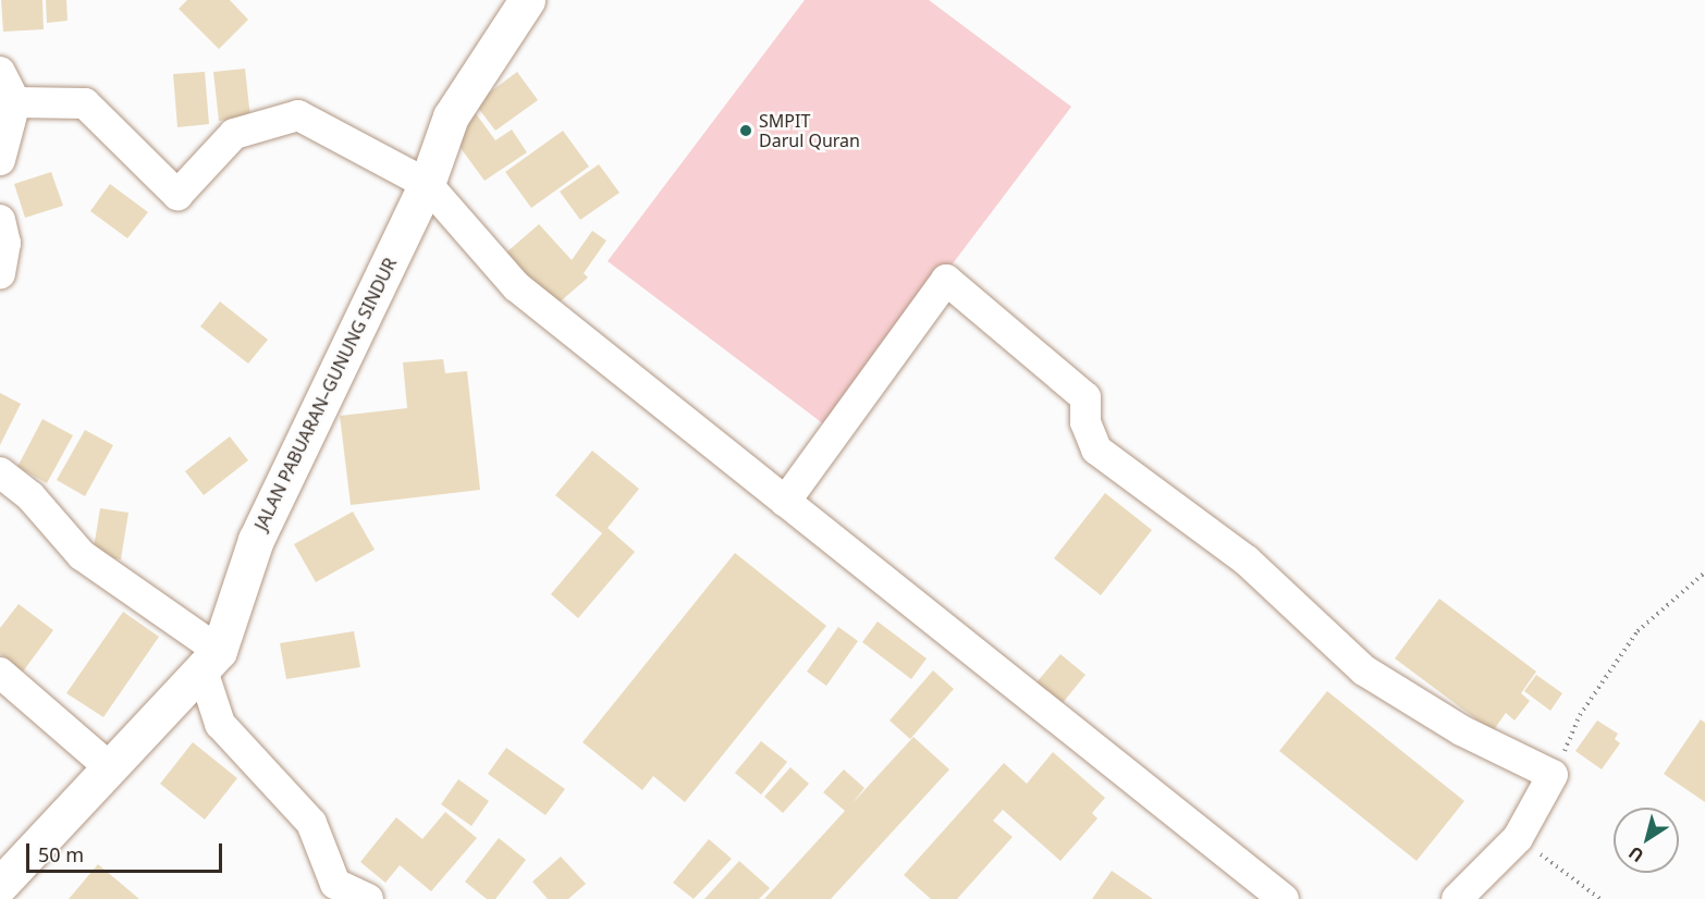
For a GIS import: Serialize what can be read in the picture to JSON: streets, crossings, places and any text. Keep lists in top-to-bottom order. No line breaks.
{"streets":{"street":["JALAN PABUARAN–GUNUNG SINDUR"]},"places":["SMPIT Darul Quran"],"scale_bar":"50 m","north":"bottom left"}
